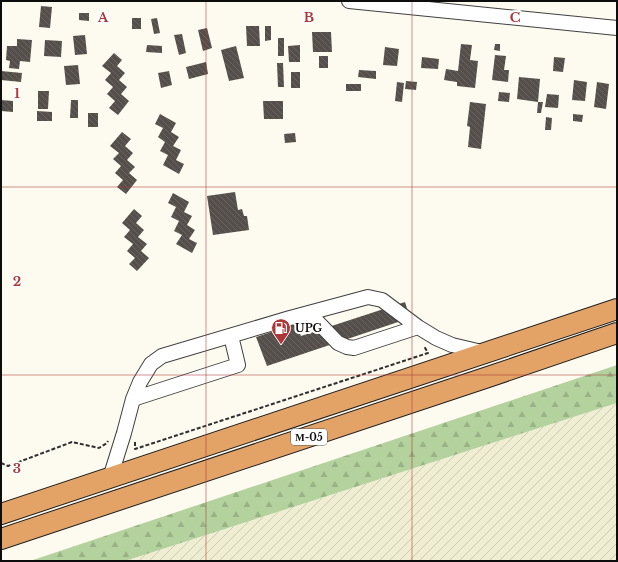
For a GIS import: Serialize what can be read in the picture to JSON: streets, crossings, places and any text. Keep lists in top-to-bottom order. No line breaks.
{"streets":{"highway":["М-05"]},"places":{"fuel station":["UPG"]},"grid":{"columns":["A","B","C"],"rows":["1","2","3"]}}
